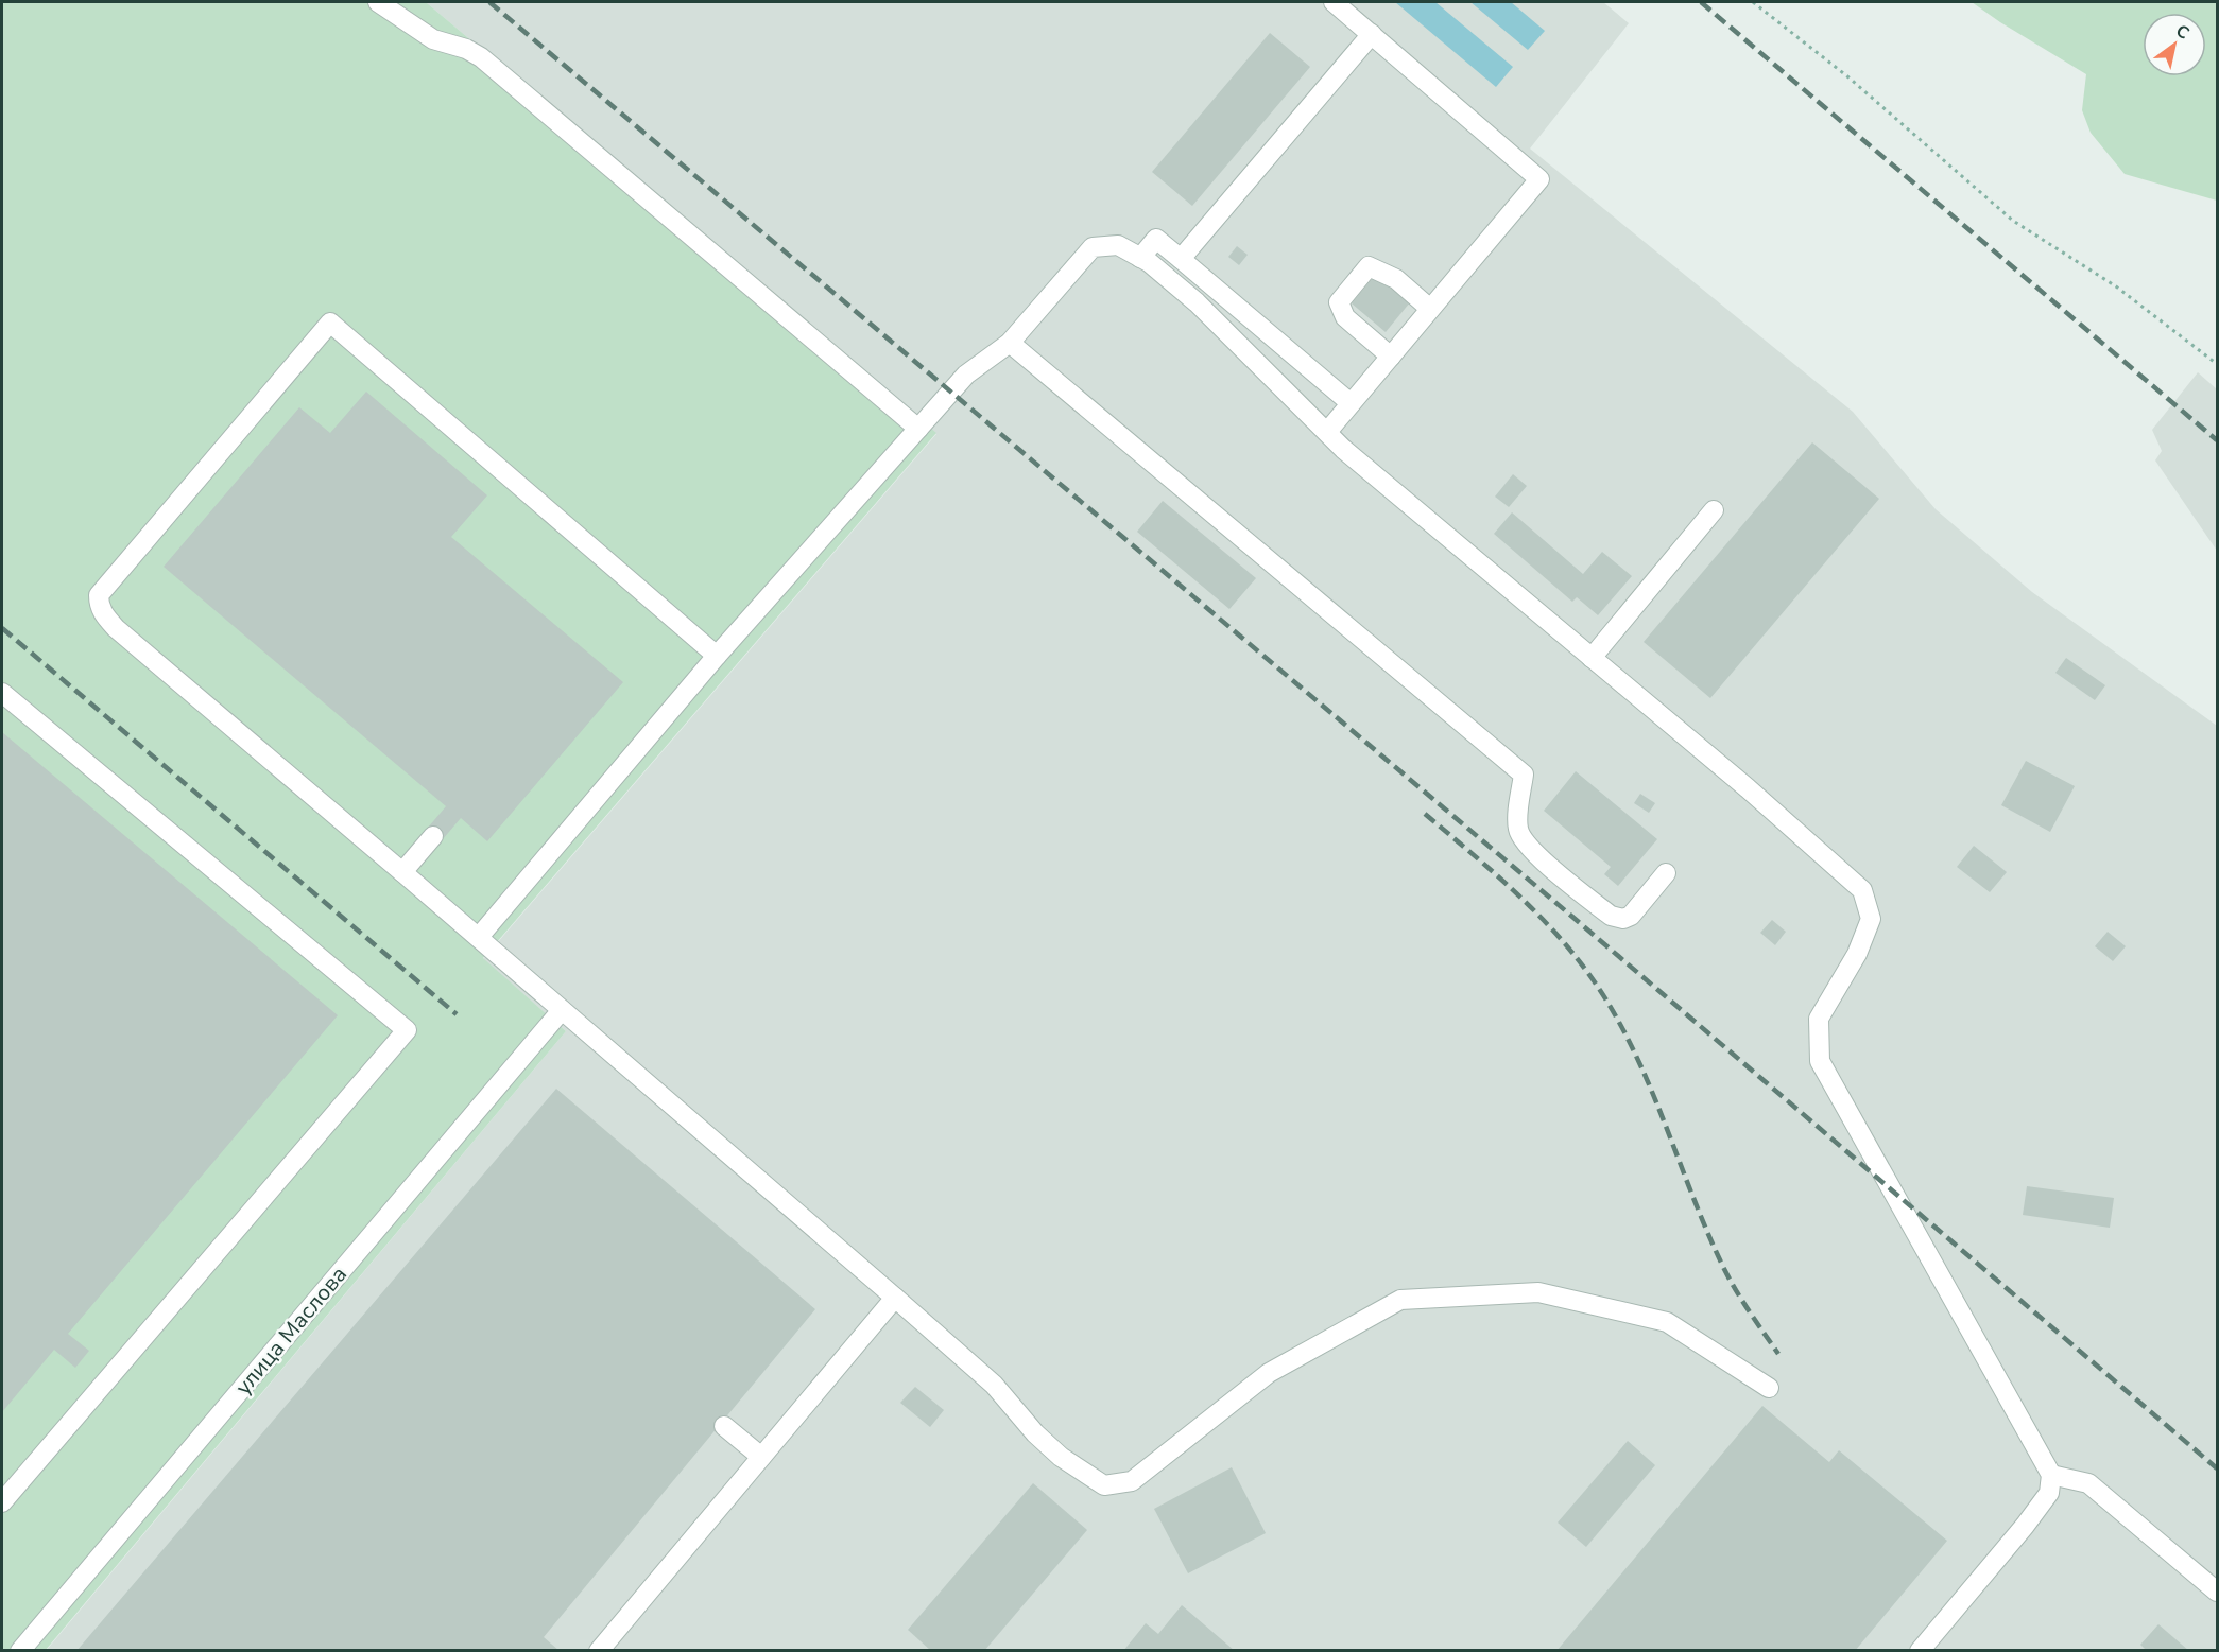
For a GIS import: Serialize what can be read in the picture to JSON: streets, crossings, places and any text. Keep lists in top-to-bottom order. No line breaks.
{"streets":{"lane":["улица Маслова"]},"north":"top right"}
